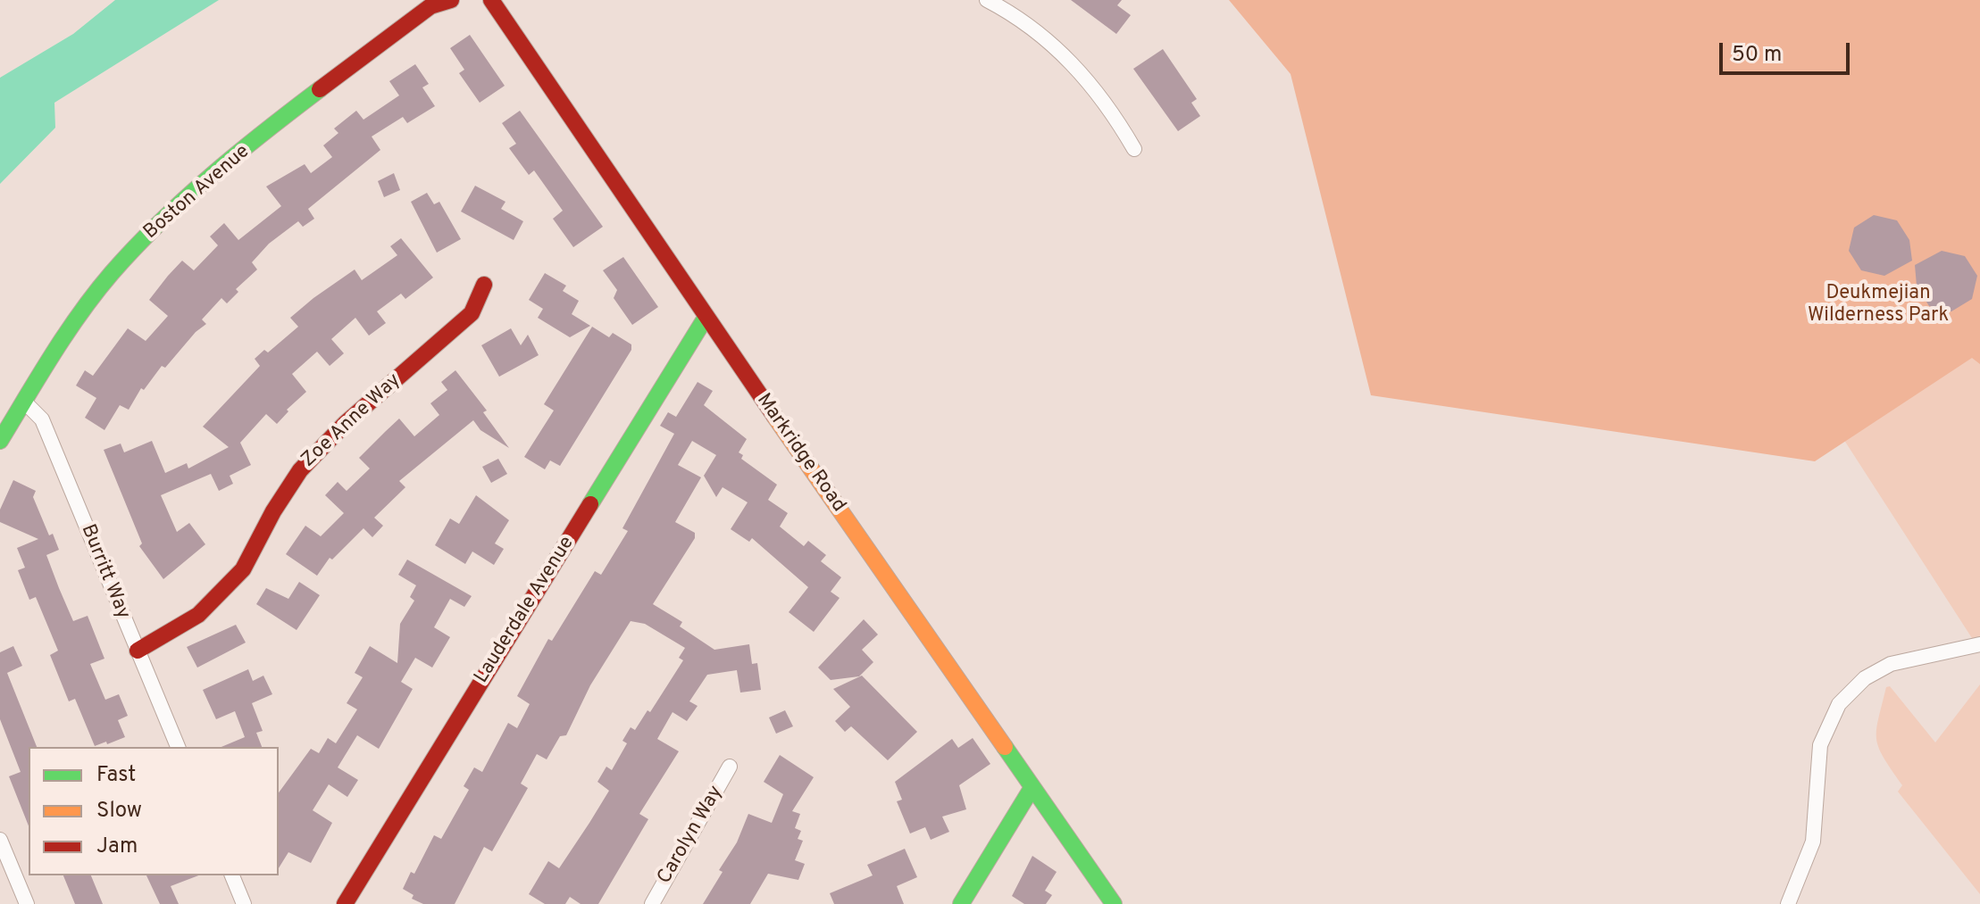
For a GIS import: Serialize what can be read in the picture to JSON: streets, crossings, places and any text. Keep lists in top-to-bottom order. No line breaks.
{"streets":{"street":["Boston Avenue","Zoe Anne Way","Markridge Road","Burritt Way","Lauderdale Avenue","Carolyn Way"]},"crossings":[["Boston Avenue","Burritt Way"],["Zoe Anne Way","Burritt Way"],["Markridge Road","Lauderdale Avenue"]],"parks":["Deukmejian Wilderness Park"],"legend":["Fast","Slow","Jam"],"scale_bar":"50 m"}
